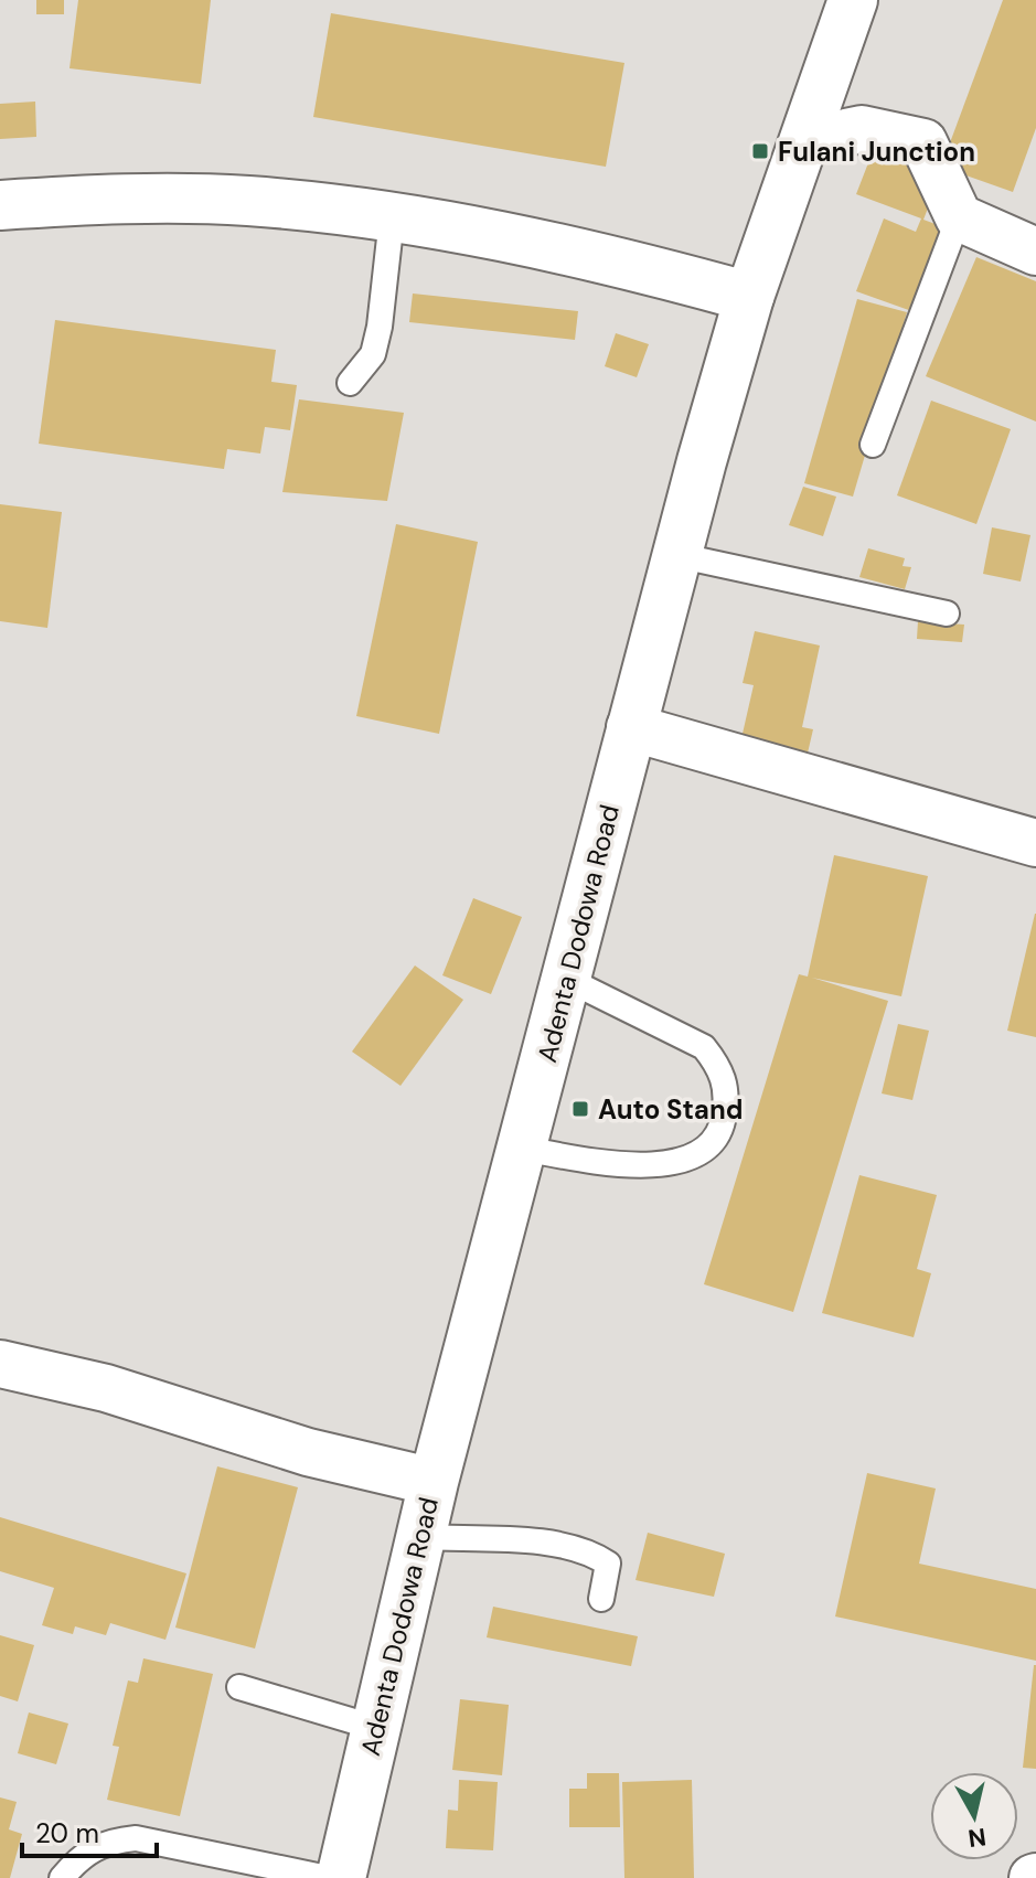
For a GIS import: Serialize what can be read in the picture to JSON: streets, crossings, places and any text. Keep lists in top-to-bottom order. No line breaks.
{"streets":{"main road":["Adenta Dodowa Road"]},"places":{"transit":["Fulani Junction","Auto Stand"]},"scale_bar":"20 m","north":"bottom"}
